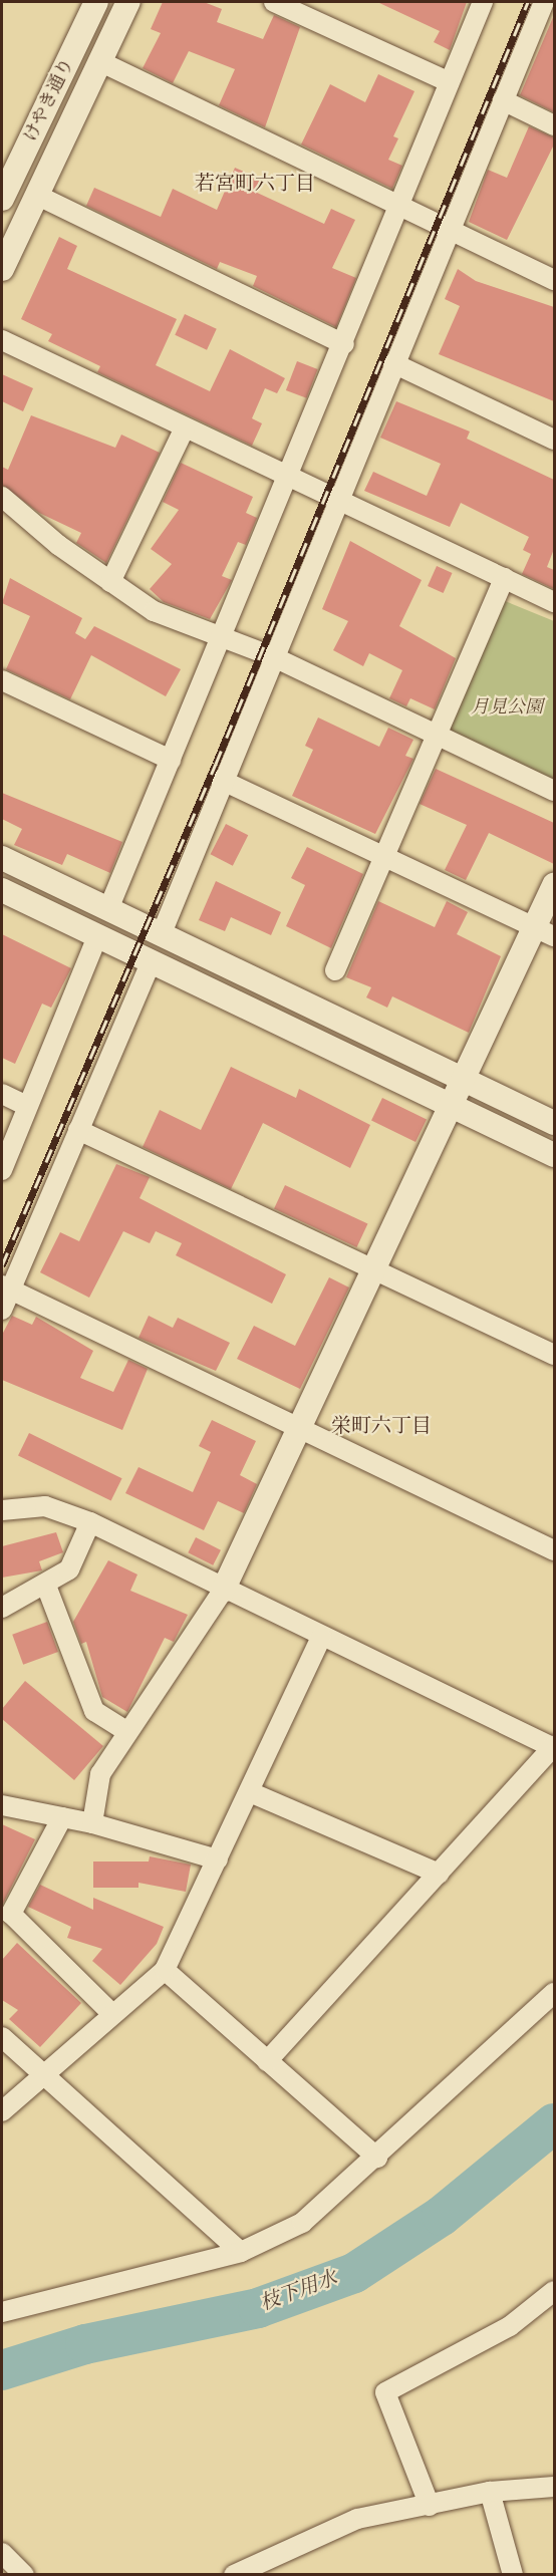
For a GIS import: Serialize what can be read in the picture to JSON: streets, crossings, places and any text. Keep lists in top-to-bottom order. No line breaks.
{"streets":{"street":["けやき通り"]},"districts":["若宮町六丁目","栄町六丁目"],"water":["枝下用水"],"parks":["月見公園"]}
